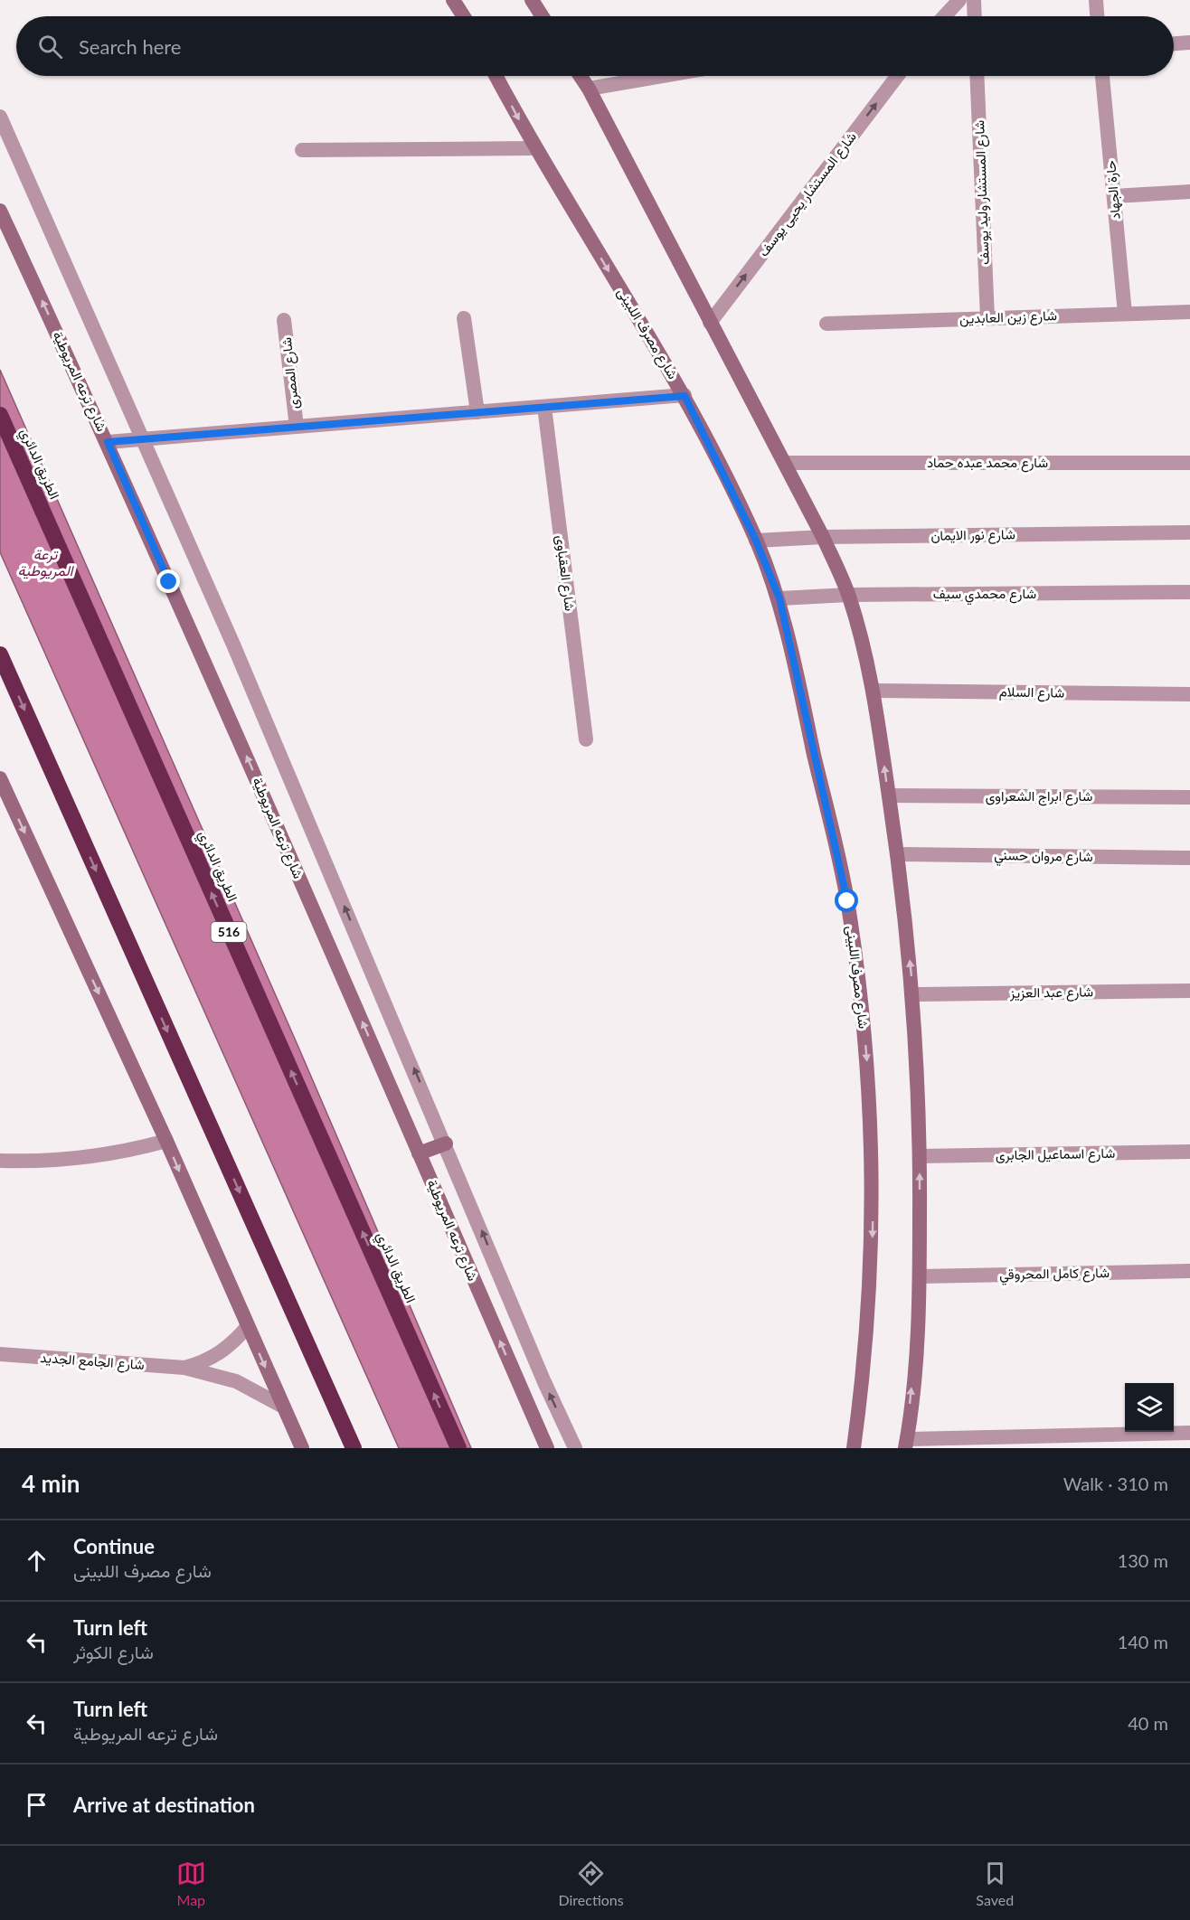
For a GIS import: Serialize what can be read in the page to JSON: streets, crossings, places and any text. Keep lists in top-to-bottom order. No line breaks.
{"streets":{"highway":["الطريق الدائري","516"],"main road":["شارع مصرف اللبينى","شارع ترعه المريوطية"],"street":["حارة الجهاد","شارع المستشار وليد يوسف","شارع المستشار يحيى يوسف","شارع زين العابدين","شارع المصرى","شارع محمد عبده حماد","شارع نور الايمان","شارع العقباوى","شارع محمدي سيف","شارع السلام","شارع ابراج الشعراوى","شارع مروان حسني","شارع عبد العزيز","شارع اسماعيل الجابرى","شارع كامل المحروقي","شارع الجامع الجديد"]},"crossings":[["حارة الجهاد","شارع زين العابدين"],["شارع المستشار وليد يوسف","شارع زين العابدين"],["شارع مصرف اللبينى","شارع نور الايمان"],["شارع مصرف اللبينى","شارع محمدي سيف"]],"one_way":["شارع المستشار يحيى يوسف","شارع ترعه المريوطية"],"water":["ترعة المريوطية"],"page":{"search":"Search here","heading":["4 min","Walk · 310 m"],"list":[["Continue","شارع مصرف اللبينى","130 m"],["Turn left","شارع الكوثر","140 m"],["Turn left","شارع ترعه المريوطية","40 m"],"Arrive at destination"],"nav":["Map","Directions","Saved"]}}
